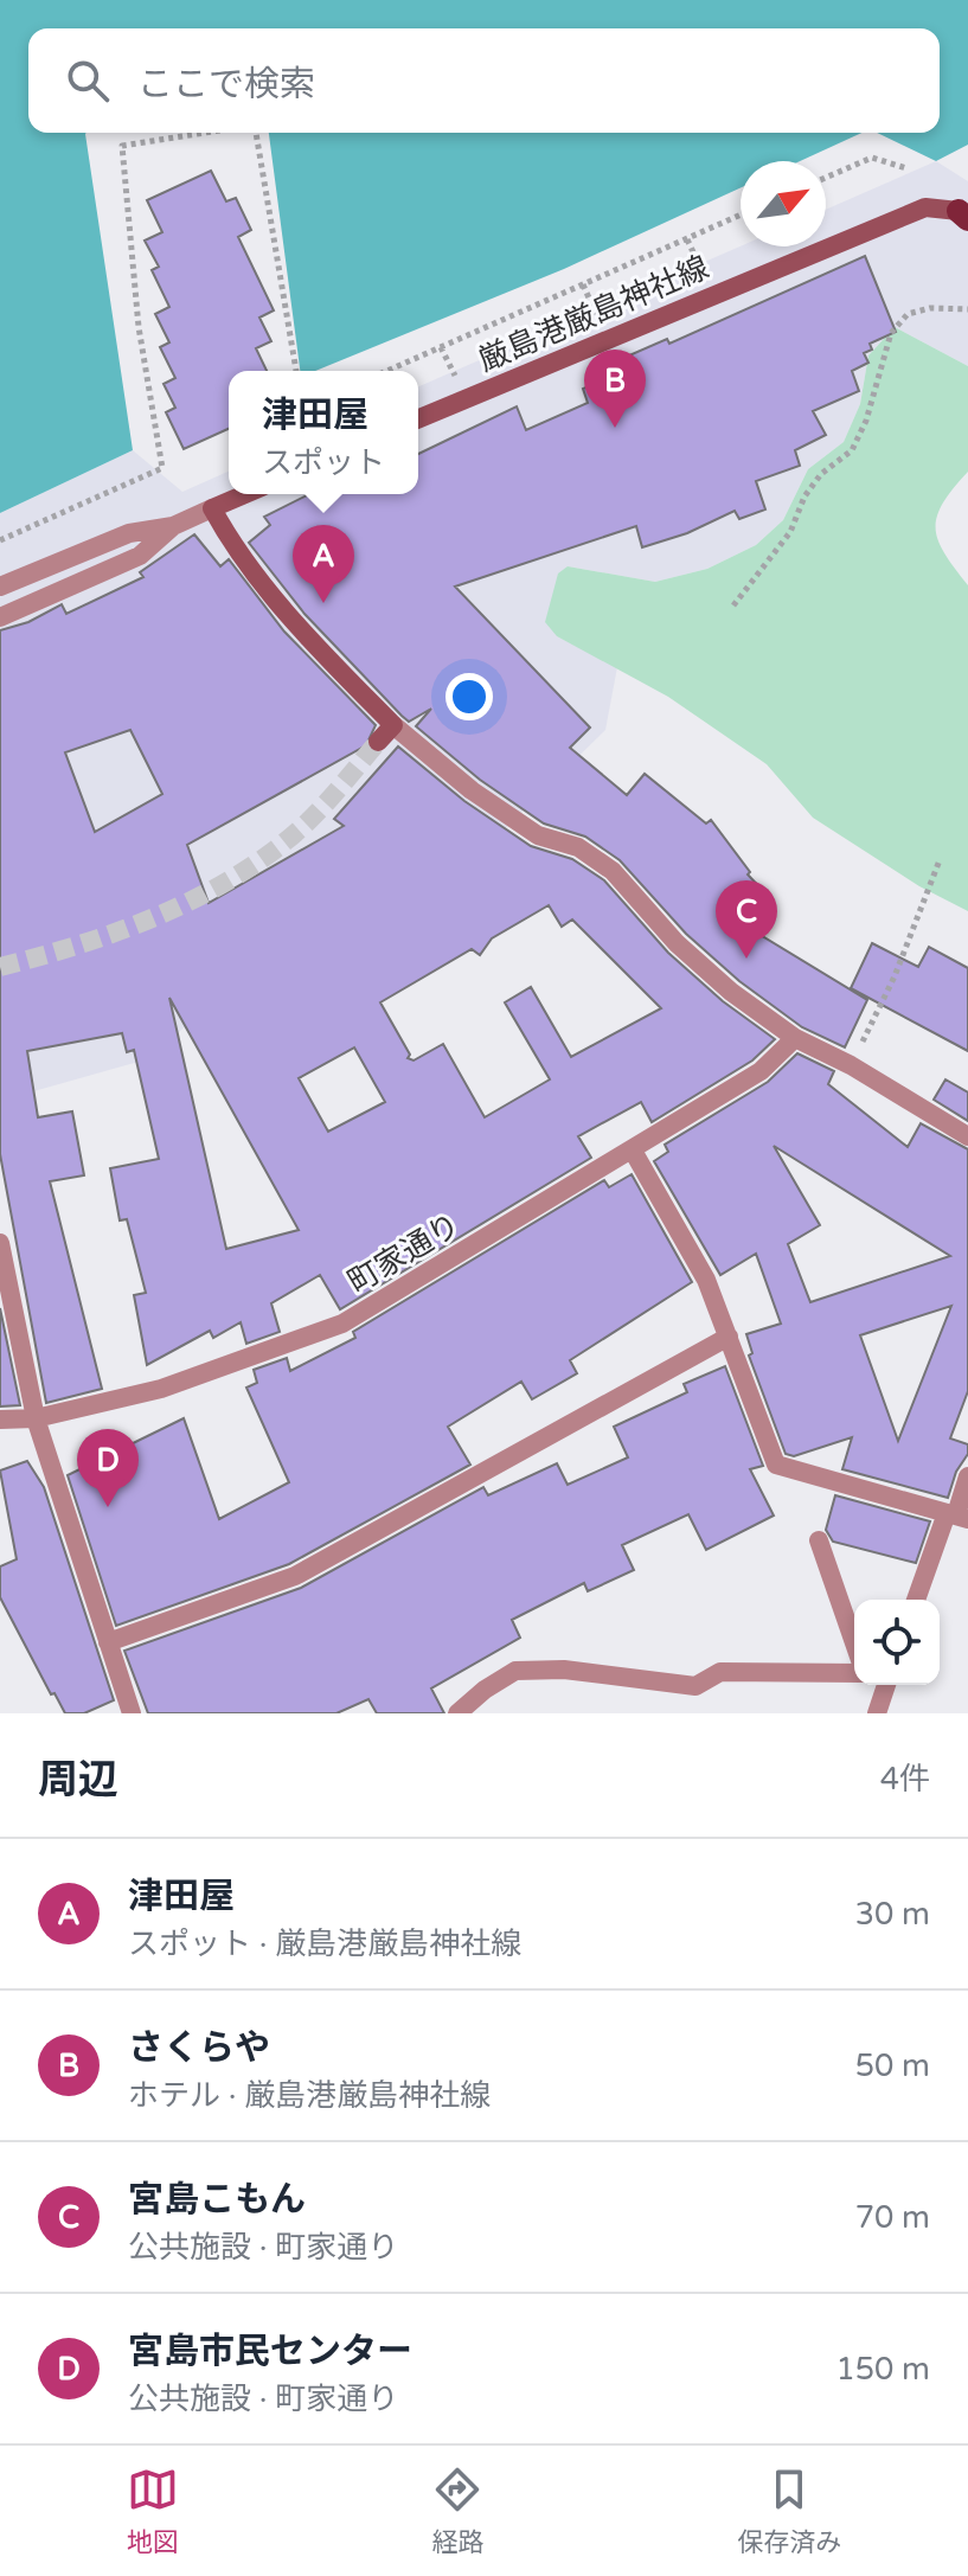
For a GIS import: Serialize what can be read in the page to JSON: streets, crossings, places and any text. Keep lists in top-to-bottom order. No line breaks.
{"streets":{"main road":["厳島港厳島神社線"],"street":["町家通り"]},"north":"top right","page":{"search":"ここで検索","pins":["B","A","C","D"],"popup":["津田屋","スポット"],"heading":["周辺","4件"],"list":[{"mark":"A","name":"津田屋","note":"スポット · 厳島港厳島神社線","value":"30 m"},{"mark":"B","name":"さくらや","note":"ホテル · 厳島港厳島神社線","value":"50 m"},{"mark":"C","name":"宮島こもん","note":"公共施設 · 町家通り","value":"70 m"},{"mark":"D","name":"宮島市民センター","note":"公共施設 · 町家通り","value":"150 m"}],"nav":["地図","経路","保存済み"]}}
